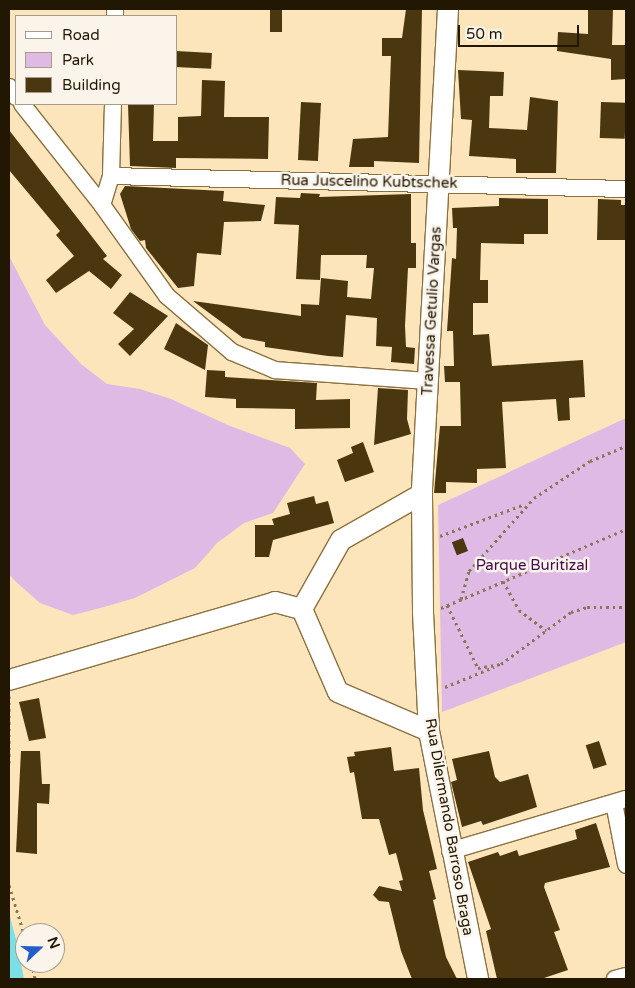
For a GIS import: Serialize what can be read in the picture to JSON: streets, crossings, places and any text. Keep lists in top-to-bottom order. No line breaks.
{"streets":{"street":["Rua Juscelino Kubtschek","Travessa Getulio Vargas","Rua Dilermando Barroso Braga"]},"crossings":[["Rua Juscelino Kubtschek","Travessa Getulio Vargas"],["Travessa Getulio Vargas","Rua Dilermando Barroso Braga"]],"parks":["Parque Buritizal"],"legend":["Road","Park","Building"],"scale_bar":"50 m","north":"right"}
